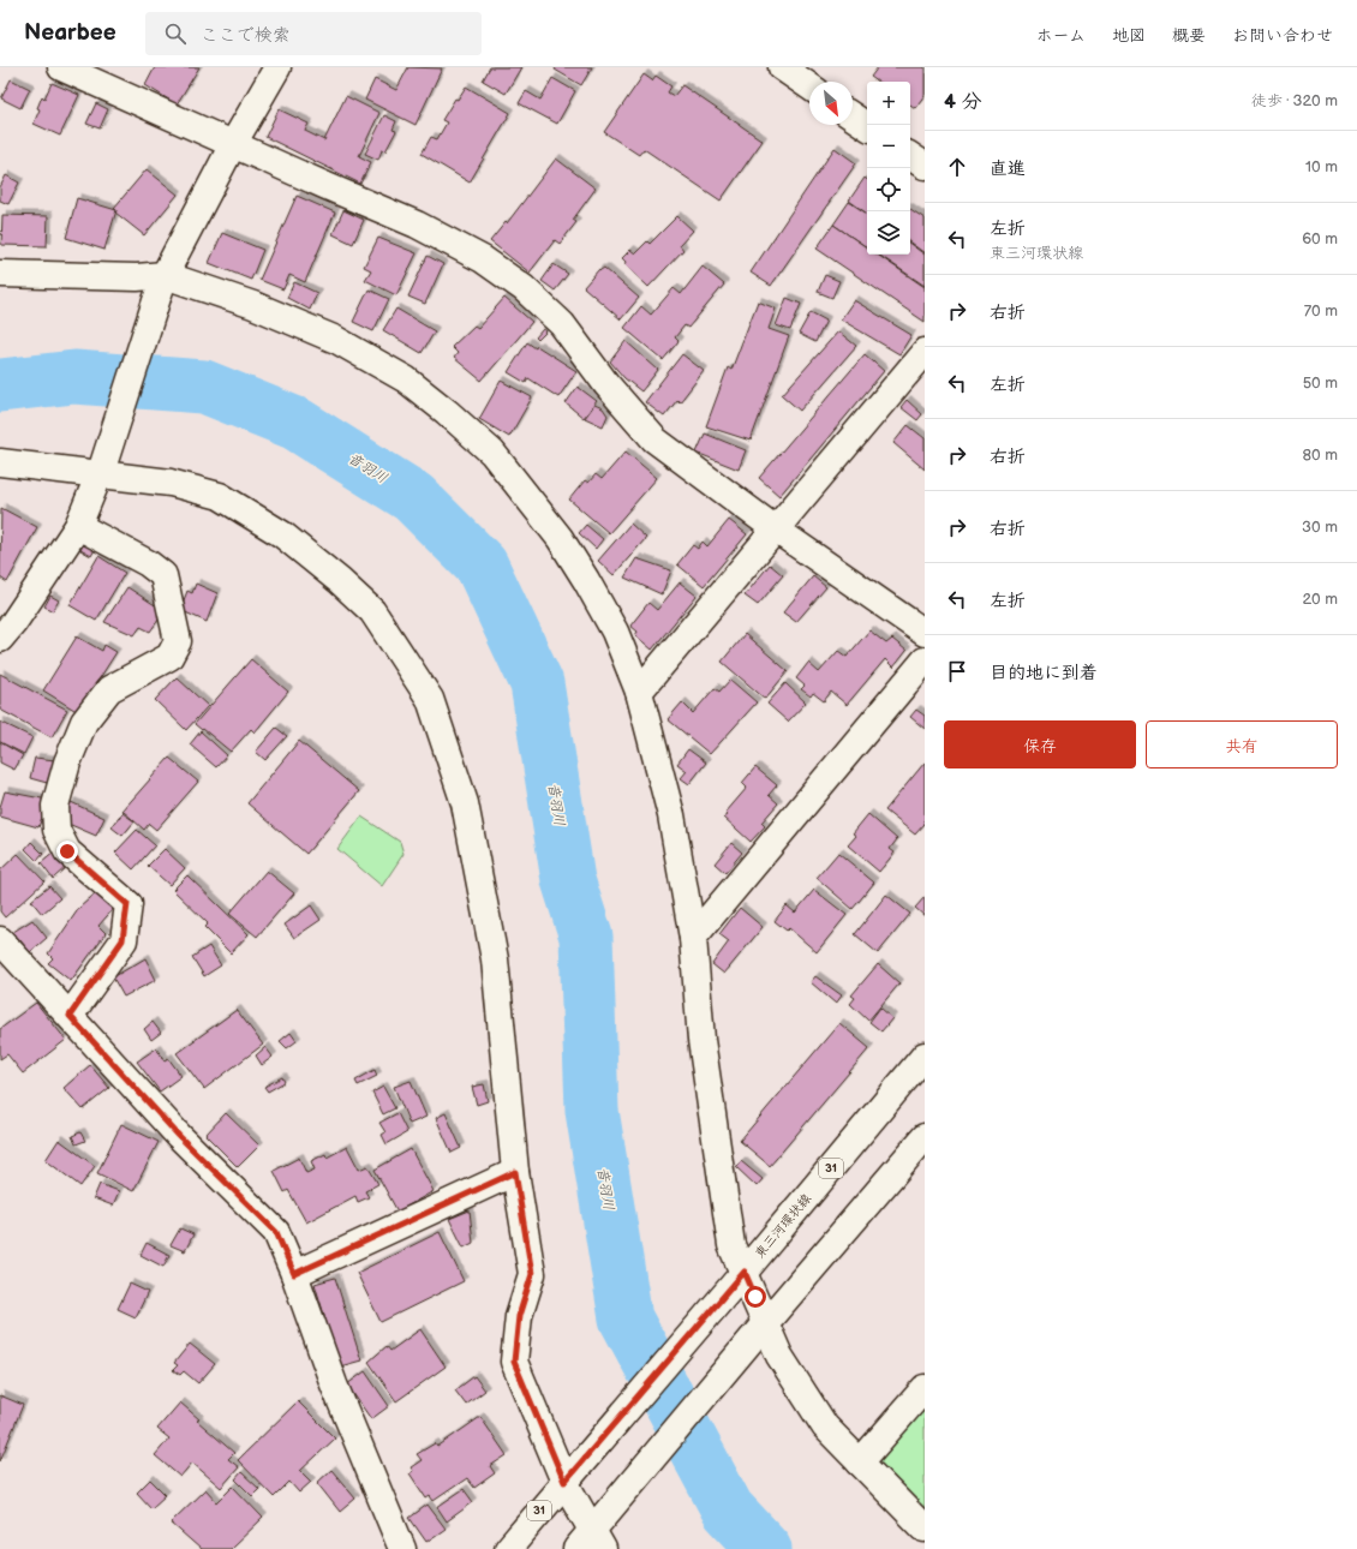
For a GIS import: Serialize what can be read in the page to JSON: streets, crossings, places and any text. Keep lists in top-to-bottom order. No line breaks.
{"streets":{"street":["31","東三河環状線"]},"water":["音羽川"],"north":"bottom right","page":{"header":"Nearbee","search":"ここで検索","nav":["ホーム","地図","概要","お問い合わせ"],"heading":["4 分","徒歩 · 320 m"],"map_buttons":["+","−"],"list":[["直進","10 m"],["左折","東三河環状線","60 m"],["右折","70 m"],["左折","50 m"],["右折","80 m"],["右折","30 m"],["左折","20 m"],"目的地に到着"],"buttons":["保存","共有"]}}
